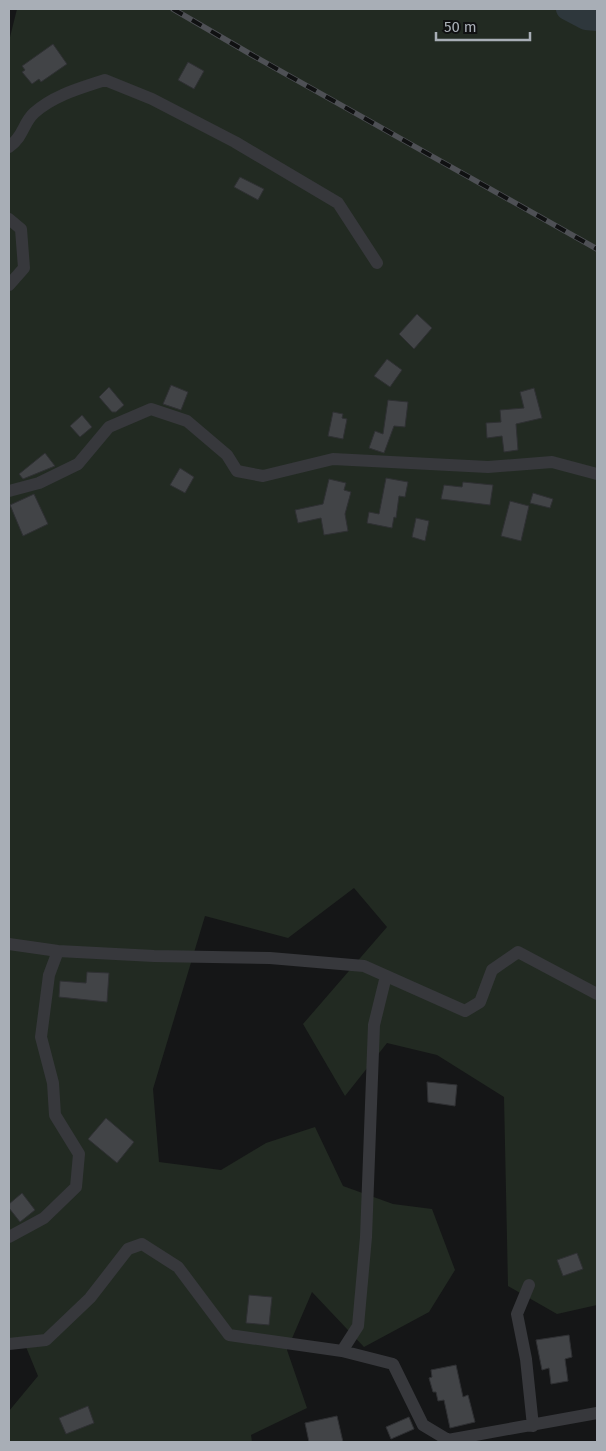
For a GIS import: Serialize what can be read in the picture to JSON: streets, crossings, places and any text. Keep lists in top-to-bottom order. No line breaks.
{"scale_bar":"50 m"}
